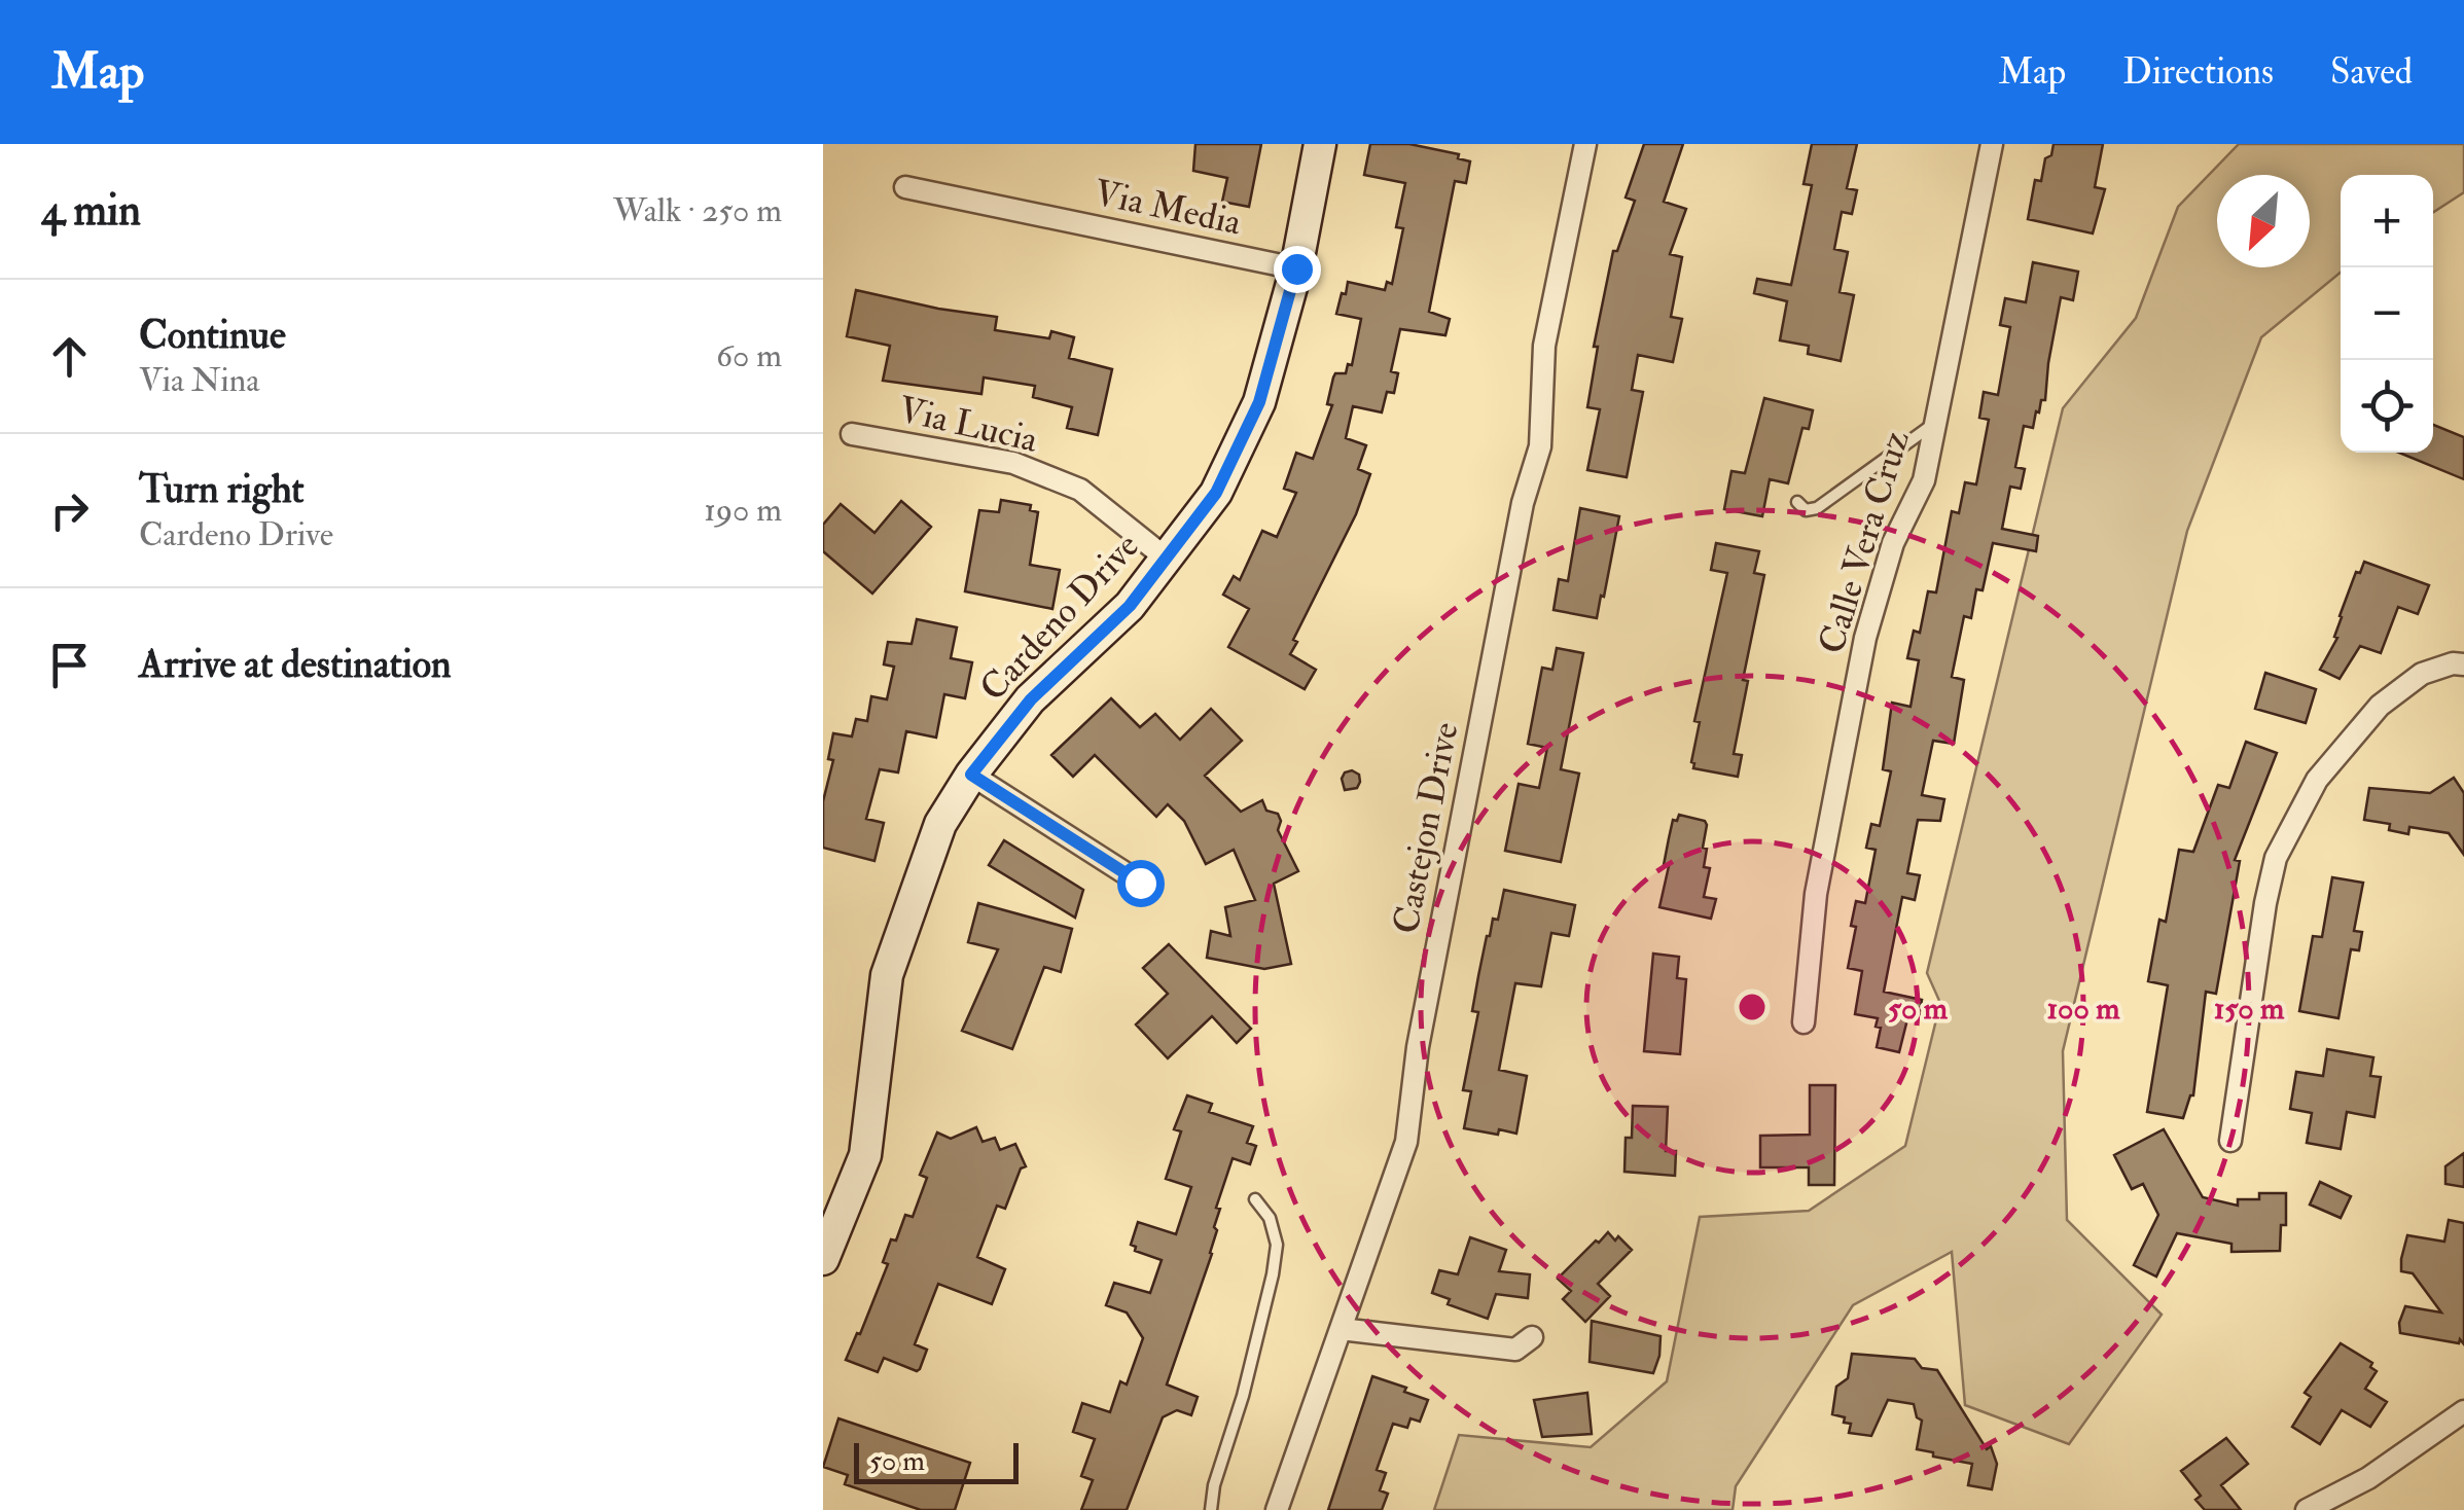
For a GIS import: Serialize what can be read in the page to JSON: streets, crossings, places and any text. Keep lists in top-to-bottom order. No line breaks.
{"streets":{"street":["Via Media","Via Lucia","Calle Vera Cruz","Cardeno Drive","Castejon Drive"]},"crossings":[["Via Media","Cardeno Drive"],["Via Lucia","Cardeno Drive"]],"scale_bar":"50 m","north":"bottom left","page":{"header":"Map","nav":["Map","Directions","Saved"],"heading":["4 min","Walk · 250 m"],"map_buttons":["+","−"],"list":[["Continue","Via Nina","60 m"],["Turn right","Cardeno Drive","190 m"],"Arrive at destination"],"scale":"50 m"},"rings":["50 m","100 m","150 m"]}
